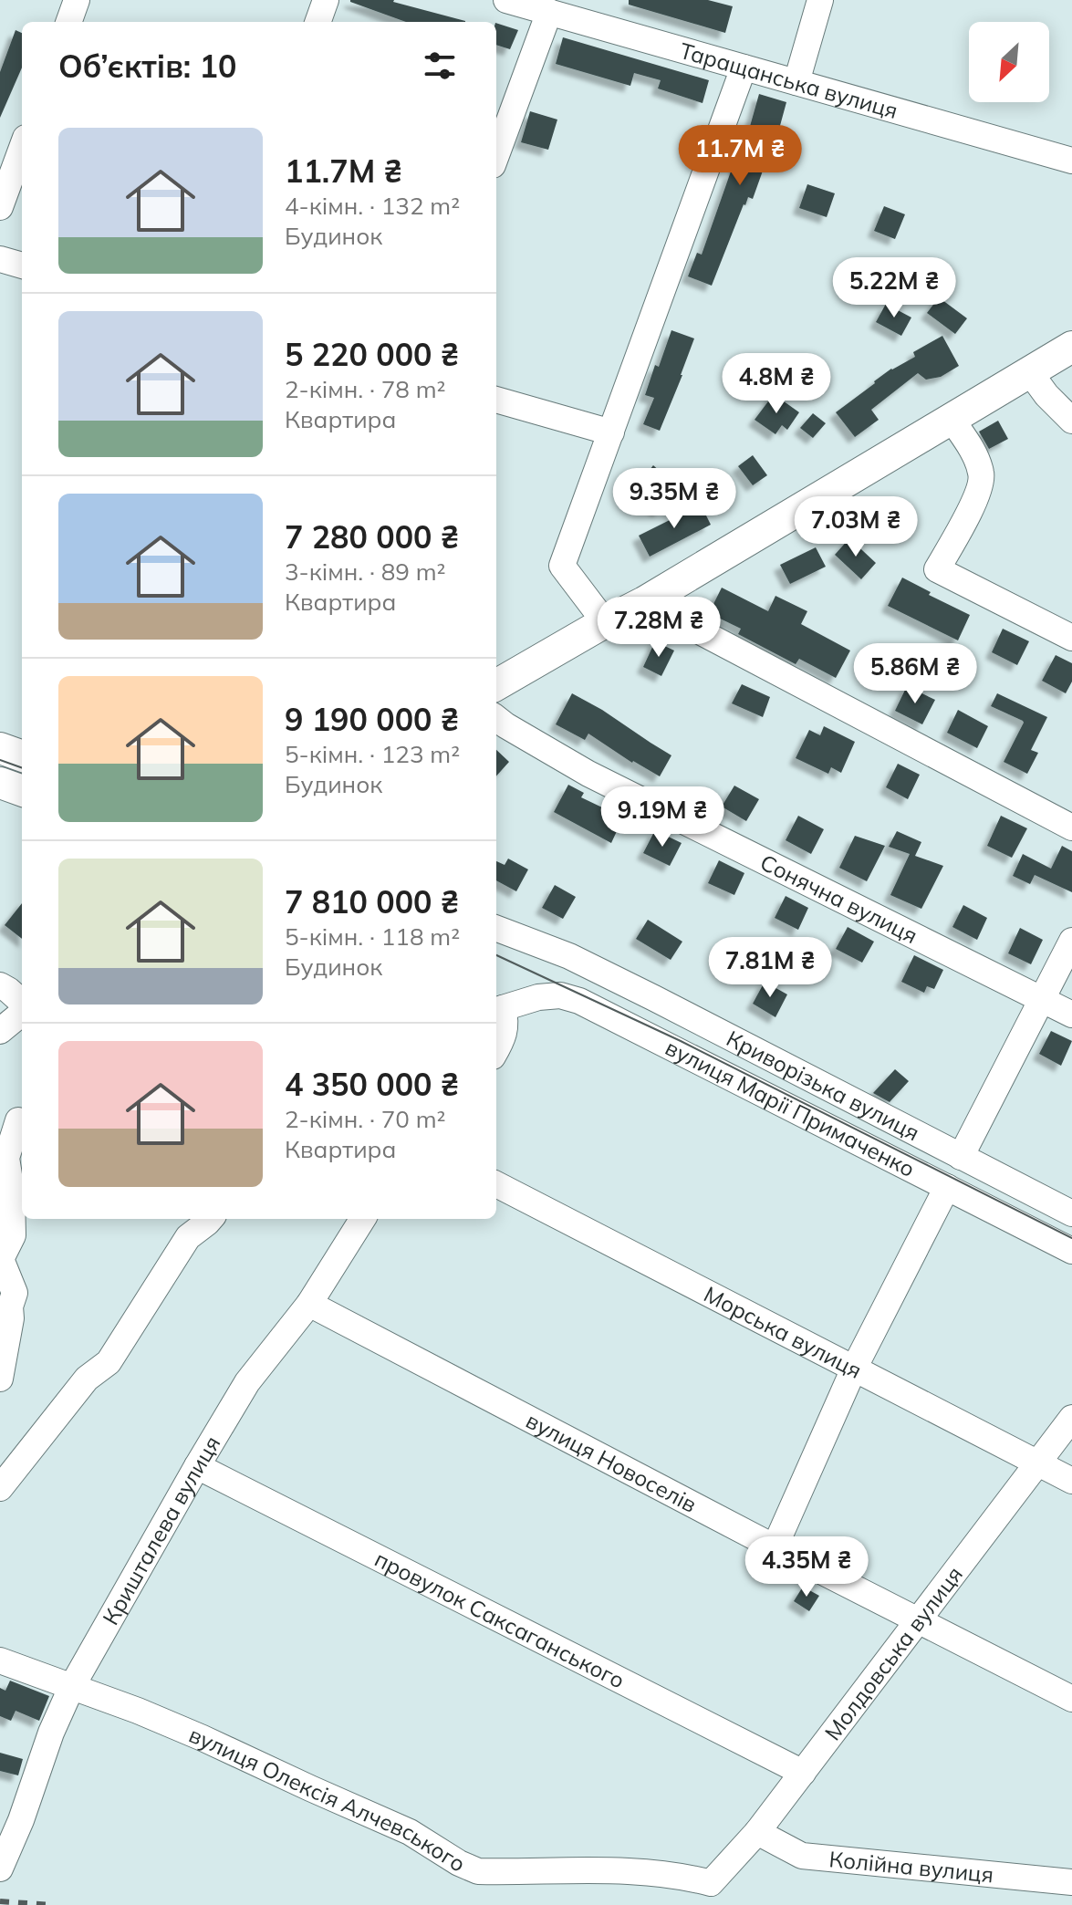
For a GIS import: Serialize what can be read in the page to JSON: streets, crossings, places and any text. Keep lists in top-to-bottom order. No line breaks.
{"streets":{"street":["Таращанська вулиця","Сонячна вулиця","Криворізька вулиця","вулиця Марії Примаченко","Морська вулиця","вулиця Новоселів","Кришталева вулиця","провулок Саксаганського","Молдовська вулиця","вулиця Олексія Алчевського","Колійна вулиця"]},"crossings":[["Морська вулиця","Молдовська вулиця"],["вулиця Новоселів","Кришталева вулиця"],["вулиця Новоселів","Молдовська вулиця"],["Кришталева вулиця","провулок Саксаганського"],["Кришталева вулиця","вулиця Олексія Алчевського"],["провулок Саксаганського","Молдовська вулиця"],["Молдовська вулиця","вулиця Олексія Алчевського"],["Молдовська вулиця","Колійна вулиця"]],"north":"bottom left","page":{"heading":"Об’єктів: 10","list":[{"name":"11.7M ₴","note":"4-кімн. · 132 m² · Будинок"},{"name":"5 220 000 ₴","note":"2-кімн. · 78 m² · Квартира"},{"name":"7 280 000 ₴","note":"3-кімн. · 89 m² · Квартира"},{"name":"9 190 000 ₴","note":"5-кімн. · 123 m² · Будинок"},{"name":"7 810 000 ₴","note":"5-кімн. · 118 m² · Будинок"},{"name":"4 350 000 ₴","note":"2-кімн. · 70 m² · Квартира"}],"price":["11.7M ₴","5.22M ₴","4.8M ₴","9.35M ₴","7.03M ₴","7.28M ₴","5.86M ₴","9.19M ₴","7.81M ₴","4.35M ₴"]}}
